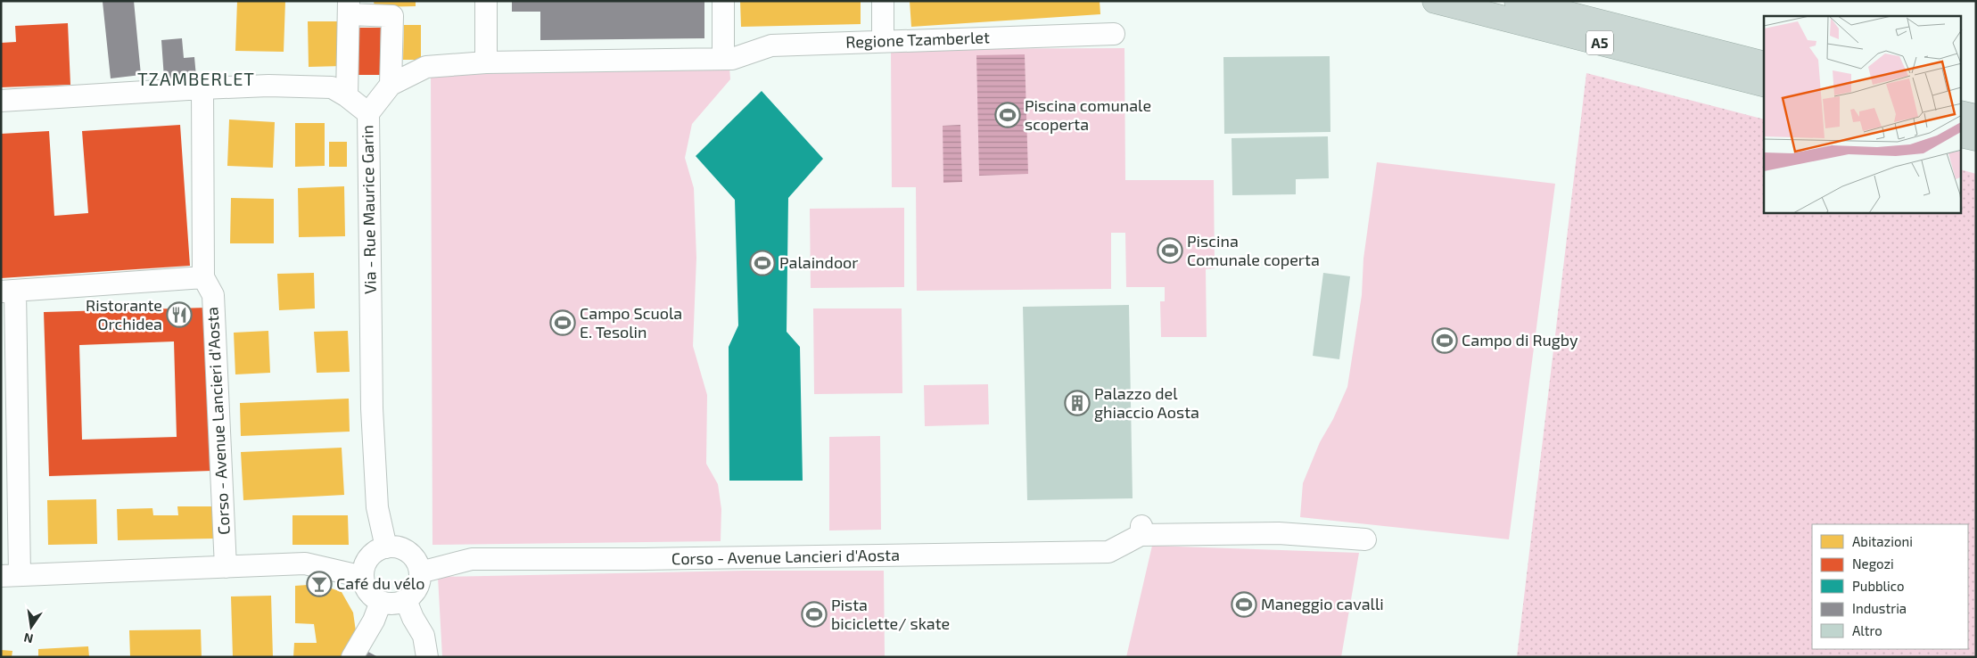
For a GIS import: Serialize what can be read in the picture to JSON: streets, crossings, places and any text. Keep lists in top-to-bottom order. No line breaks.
{"streets":{"highway":["A5"],"street":["Regione Tzamberlet","Via - Rue Maurice Garin","Corso - Avenue Lancieri d'Aosta"]},"crossings":[["Regione Tzamberlet","Via - Rue Maurice Garin"],["Via - Rue Maurice Garin","Corso - Avenue Lancieri d'Aosta"]],"districts":["TZAMBERLET"],"places":{"sports":["Piscina comunale scoperta","Piscina Comunale coperta","Palaindoor","Campo Scuola E. Tesolin","Campo di Rugby","Maneggio cavalli","Pista biciclette/ skate"],"restaurant":["Ristorante Orchidea"],"building":["Palazzo del ghiaccio Aosta"],"bar":["Café du vélo"]},"legend":["Abitazioni","Negozi","Pubblico","Industria","Altro"],"north":"bottom"}
